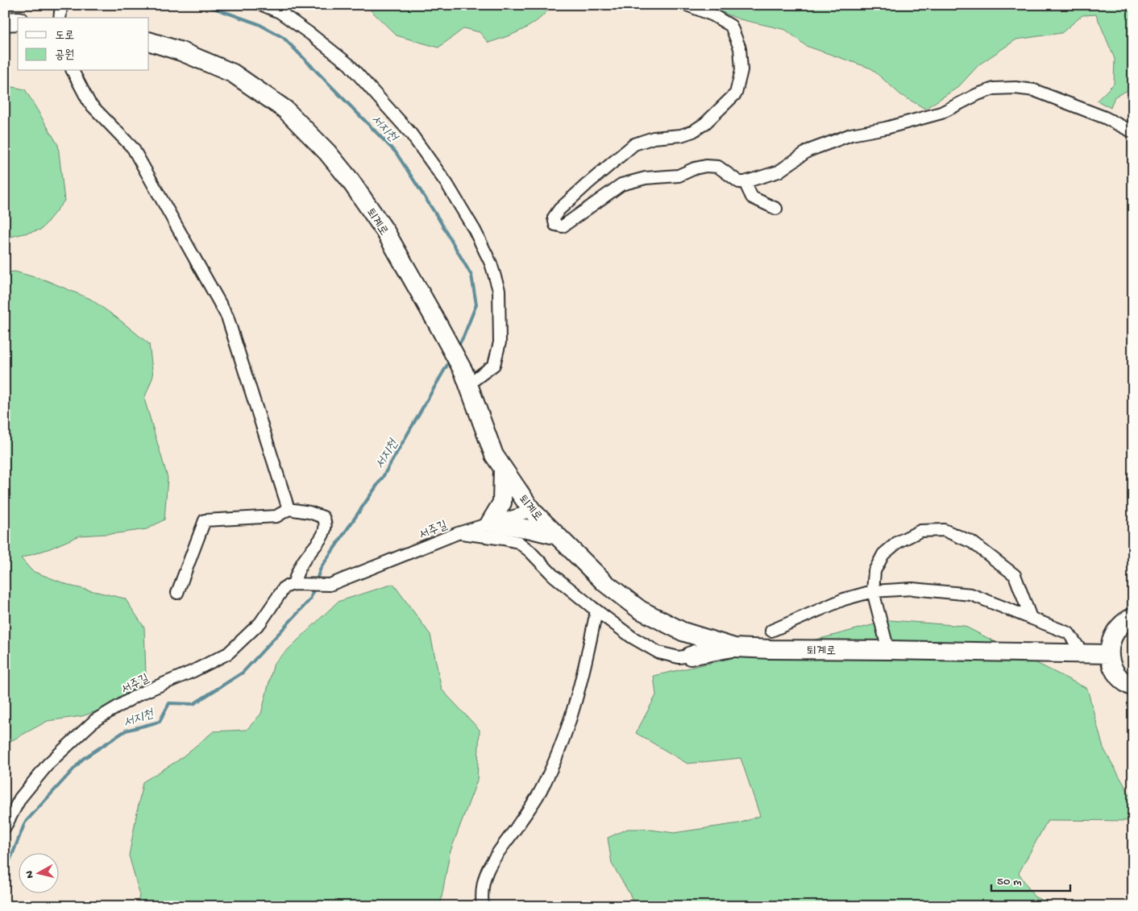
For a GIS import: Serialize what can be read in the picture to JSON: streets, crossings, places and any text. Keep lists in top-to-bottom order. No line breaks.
{"streets":{"main road":["퇴계로"],"street":["서주길"]},"crossings":[["퇴계로","서주길"]],"water":["서지천"],"legend":["도로","공원"],"scale_bar":"50 m","north":"left"}
